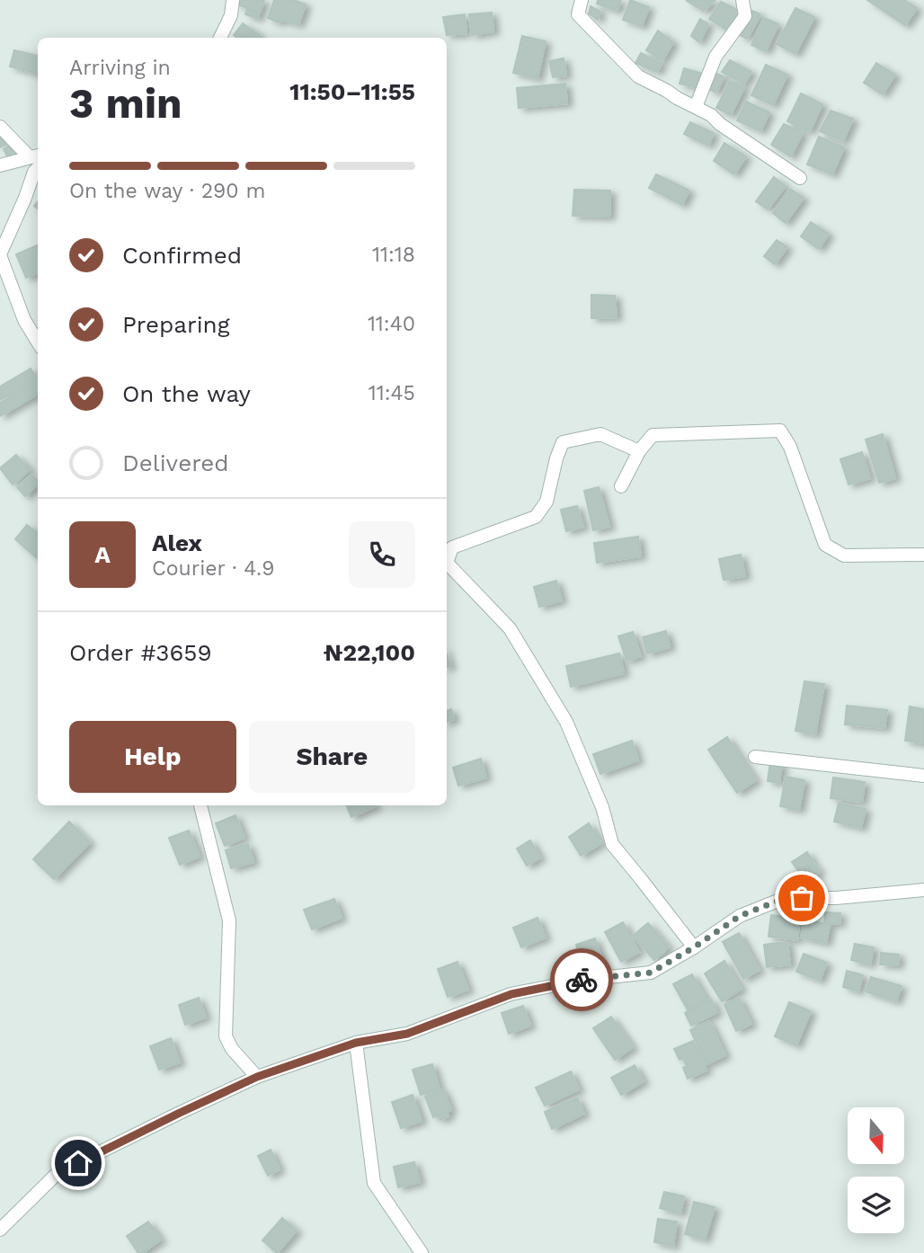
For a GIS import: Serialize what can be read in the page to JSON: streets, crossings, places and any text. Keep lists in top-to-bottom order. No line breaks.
{"north":"bottom","page":{"heading":["3 min","Arriving in","11:50–11:55"],"panel":["Alex","Courier · 4.9","Order #3659","₦22,100"],"bar":"On the way · 290 m","list":[["Confirmed","11:18"],["Preparing","11:40"],["On the way","11:45"],"Delivered"],"round":"A","buttons":["Help","Share"]}}
